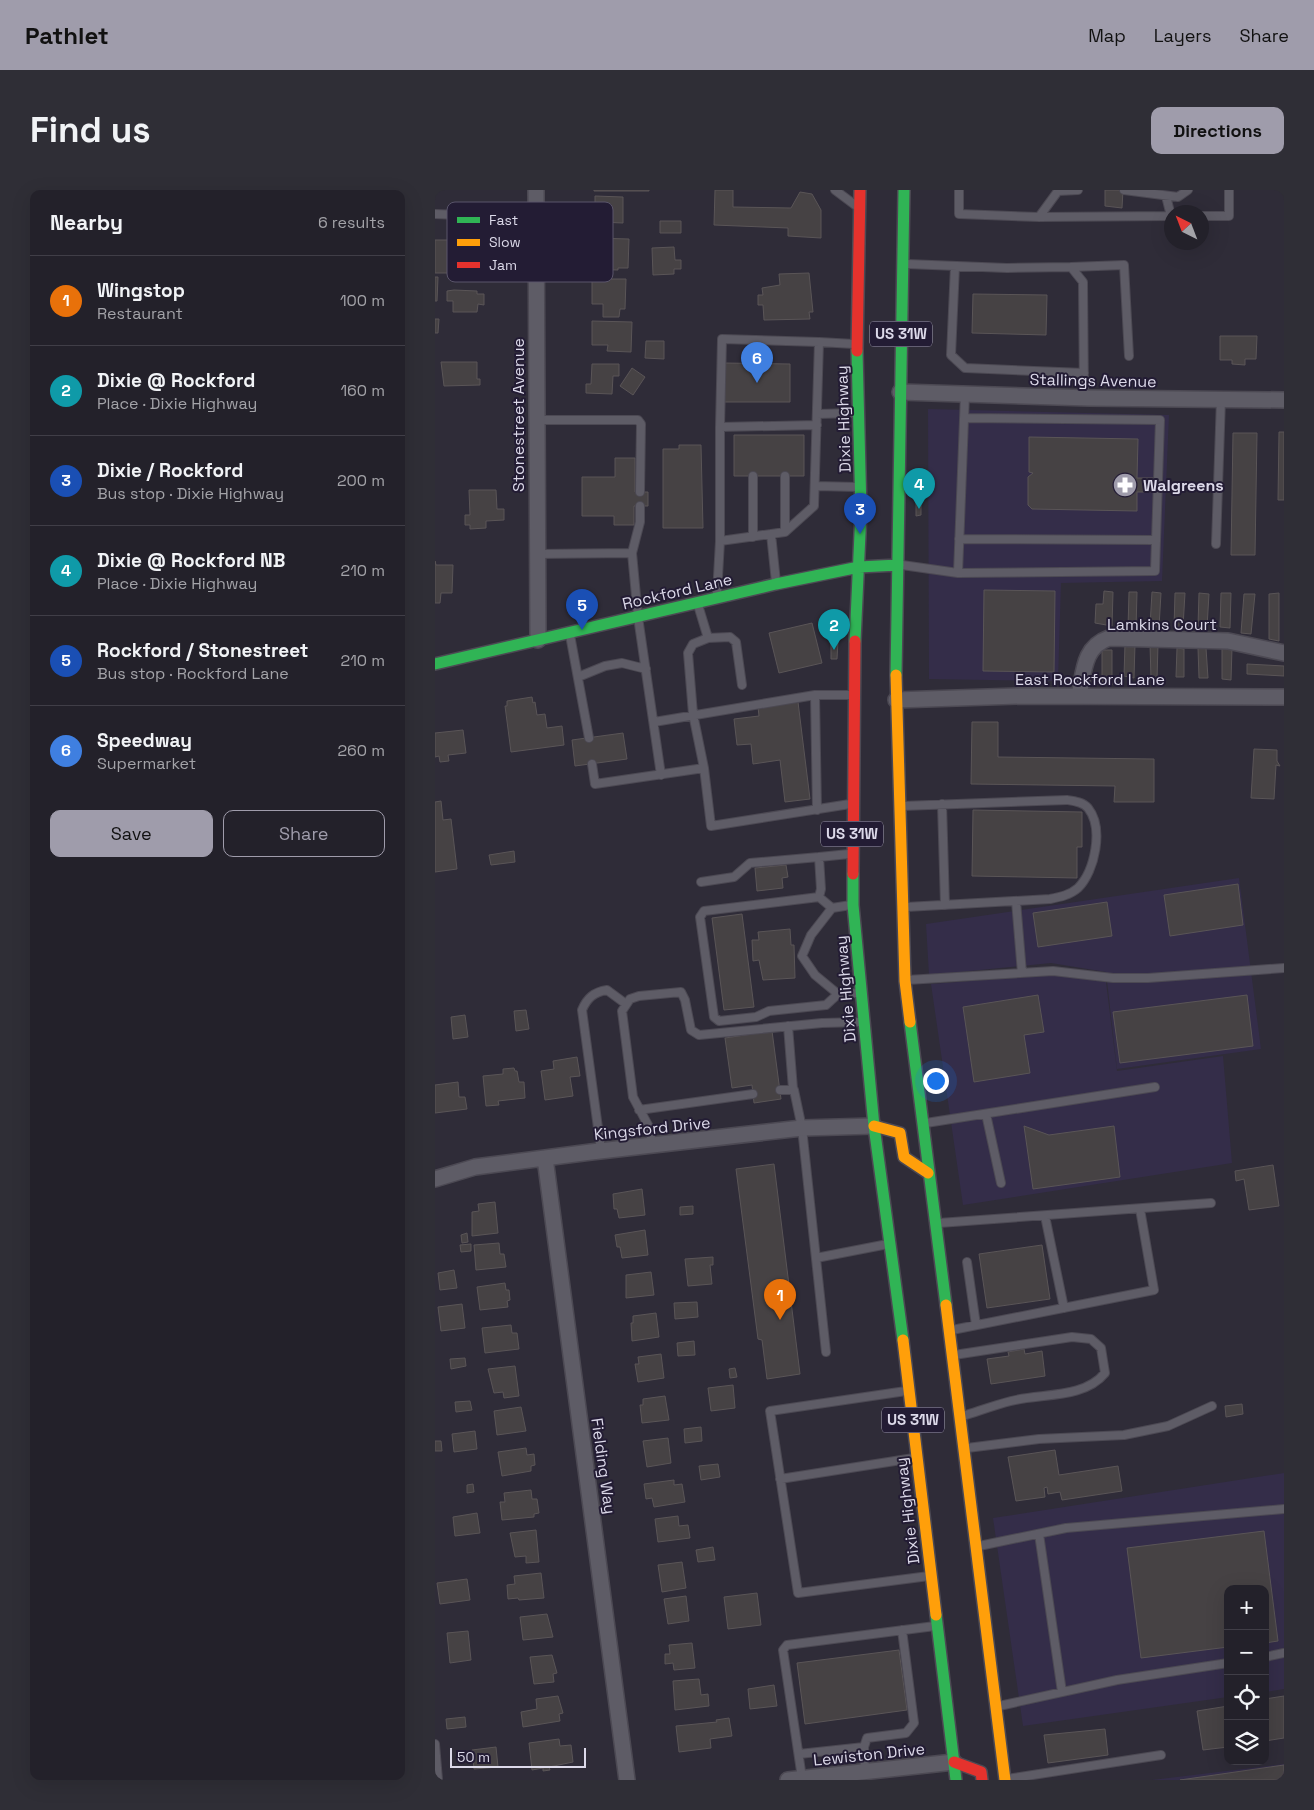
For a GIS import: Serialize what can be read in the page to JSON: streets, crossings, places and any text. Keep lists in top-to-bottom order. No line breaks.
{"streets":{"main road":["US 31W","Dixie Highway","Rockford Lane"],"street":["Stallings Avenue","Stonestreet Avenue","Lamkins Court","East Rockford Lane","Kingsford Drive","Fielding Way","Lewiston Drive"]},"crossings":[["US 31W","Stallings Avenue"],["US 31W","Rockford Lane"],["US 31W","East Rockford Lane"],["Stonestreet Avenue","Rockford Lane"],["Dixie Highway","Rockford Lane"],["Dixie Highway","Kingsford Drive"],["Dixie Highway","Lewiston Drive"],["Lamkins Court","East Rockford Lane"],["Kingsford Drive","Fielding Way"]],"places":{"pharmacy":["Walgreens"]},"legend":["Fast","Slow","Jam"],"scale_bar":"50 m","north":"top left","page":{"header":"Pathlet","nav":["Map","Layers","Share"],"buttons":["Directions",["Save","Share"]],"title":"Find us","heading":["Nearby","6 results"],"list":[{"mark":"1","name":"Wingstop","note":"Restaurant","value":"100 m"},{"mark":"2","name":"Dixie @ Rockford","note":"Place · Dixie Highway","value":"160 m"},{"mark":"3","name":"Dixie / Rockford","note":"Bus stop · Dixie Highway","value":"200 m"},{"mark":"4","name":"Dixie @ Rockford NB","note":"Place · Dixie Highway","value":"210 m"},{"mark":"5","name":"Rockford / Stonestreet","note":"Bus stop · Rockford Lane","value":"210 m"},{"mark":"6","name":"Speedway","note":"Supermarket","value":"260 m"}],"pins":["6","4","3","5","2","1"],"map_buttons":["+","−"],"scale":"50 m"}}
